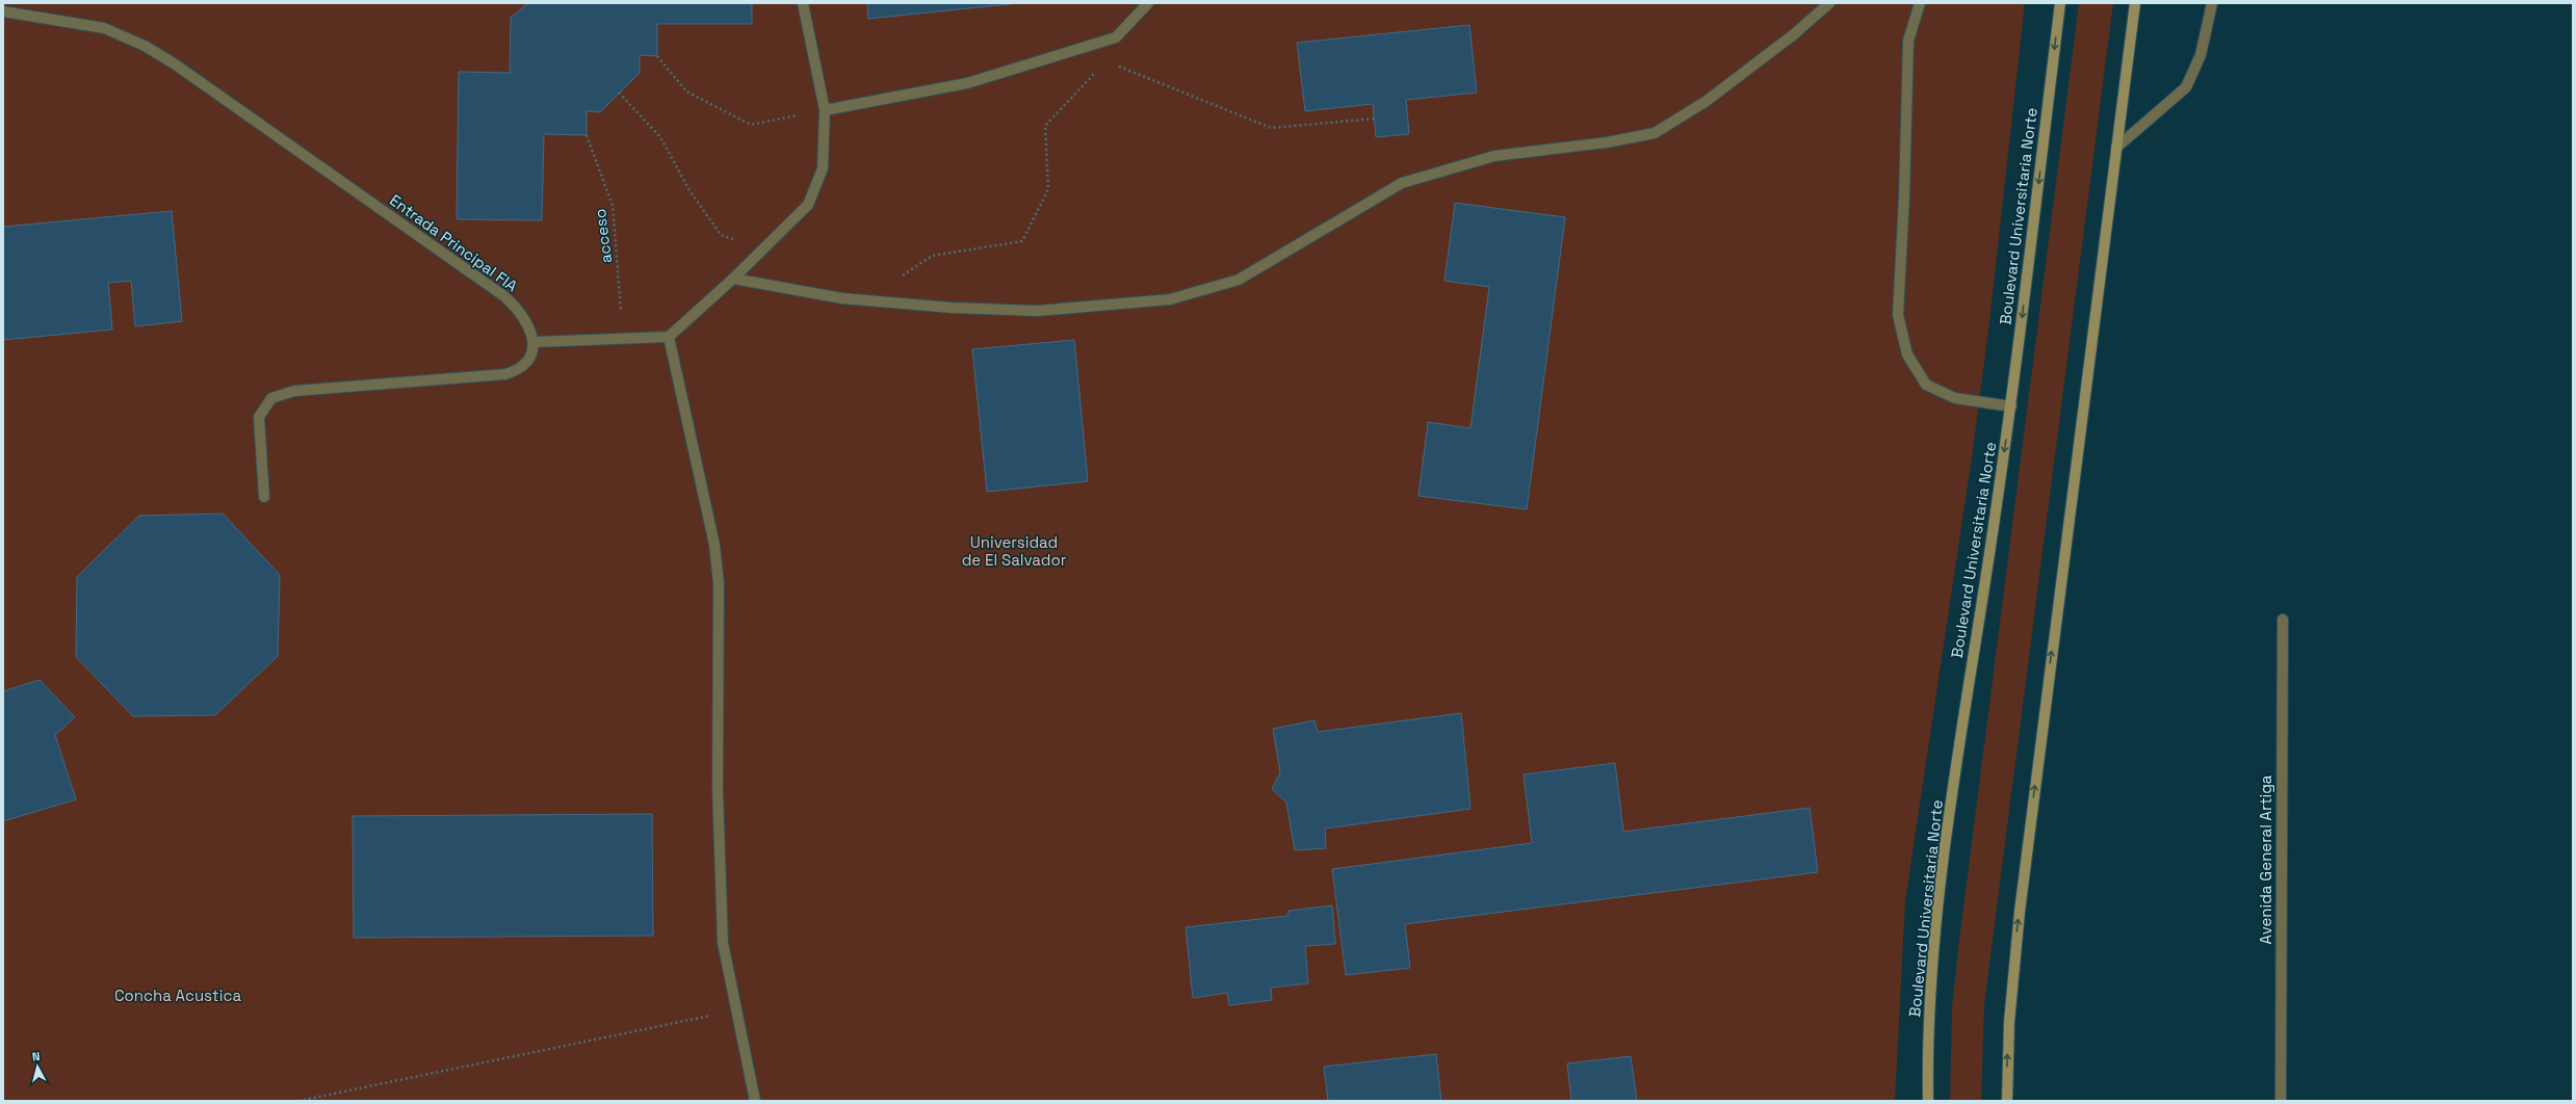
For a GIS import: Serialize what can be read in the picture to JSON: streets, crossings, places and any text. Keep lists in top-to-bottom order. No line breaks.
{"streets":{"main road":["Boulevard Universitaria Norte"],"street":["Entrada Principal FIA","Avenida General Artiga"],"path":["acceso"]},"parks":["Universidad de El Salvador","Concha Acustica"],"north":"top"}
